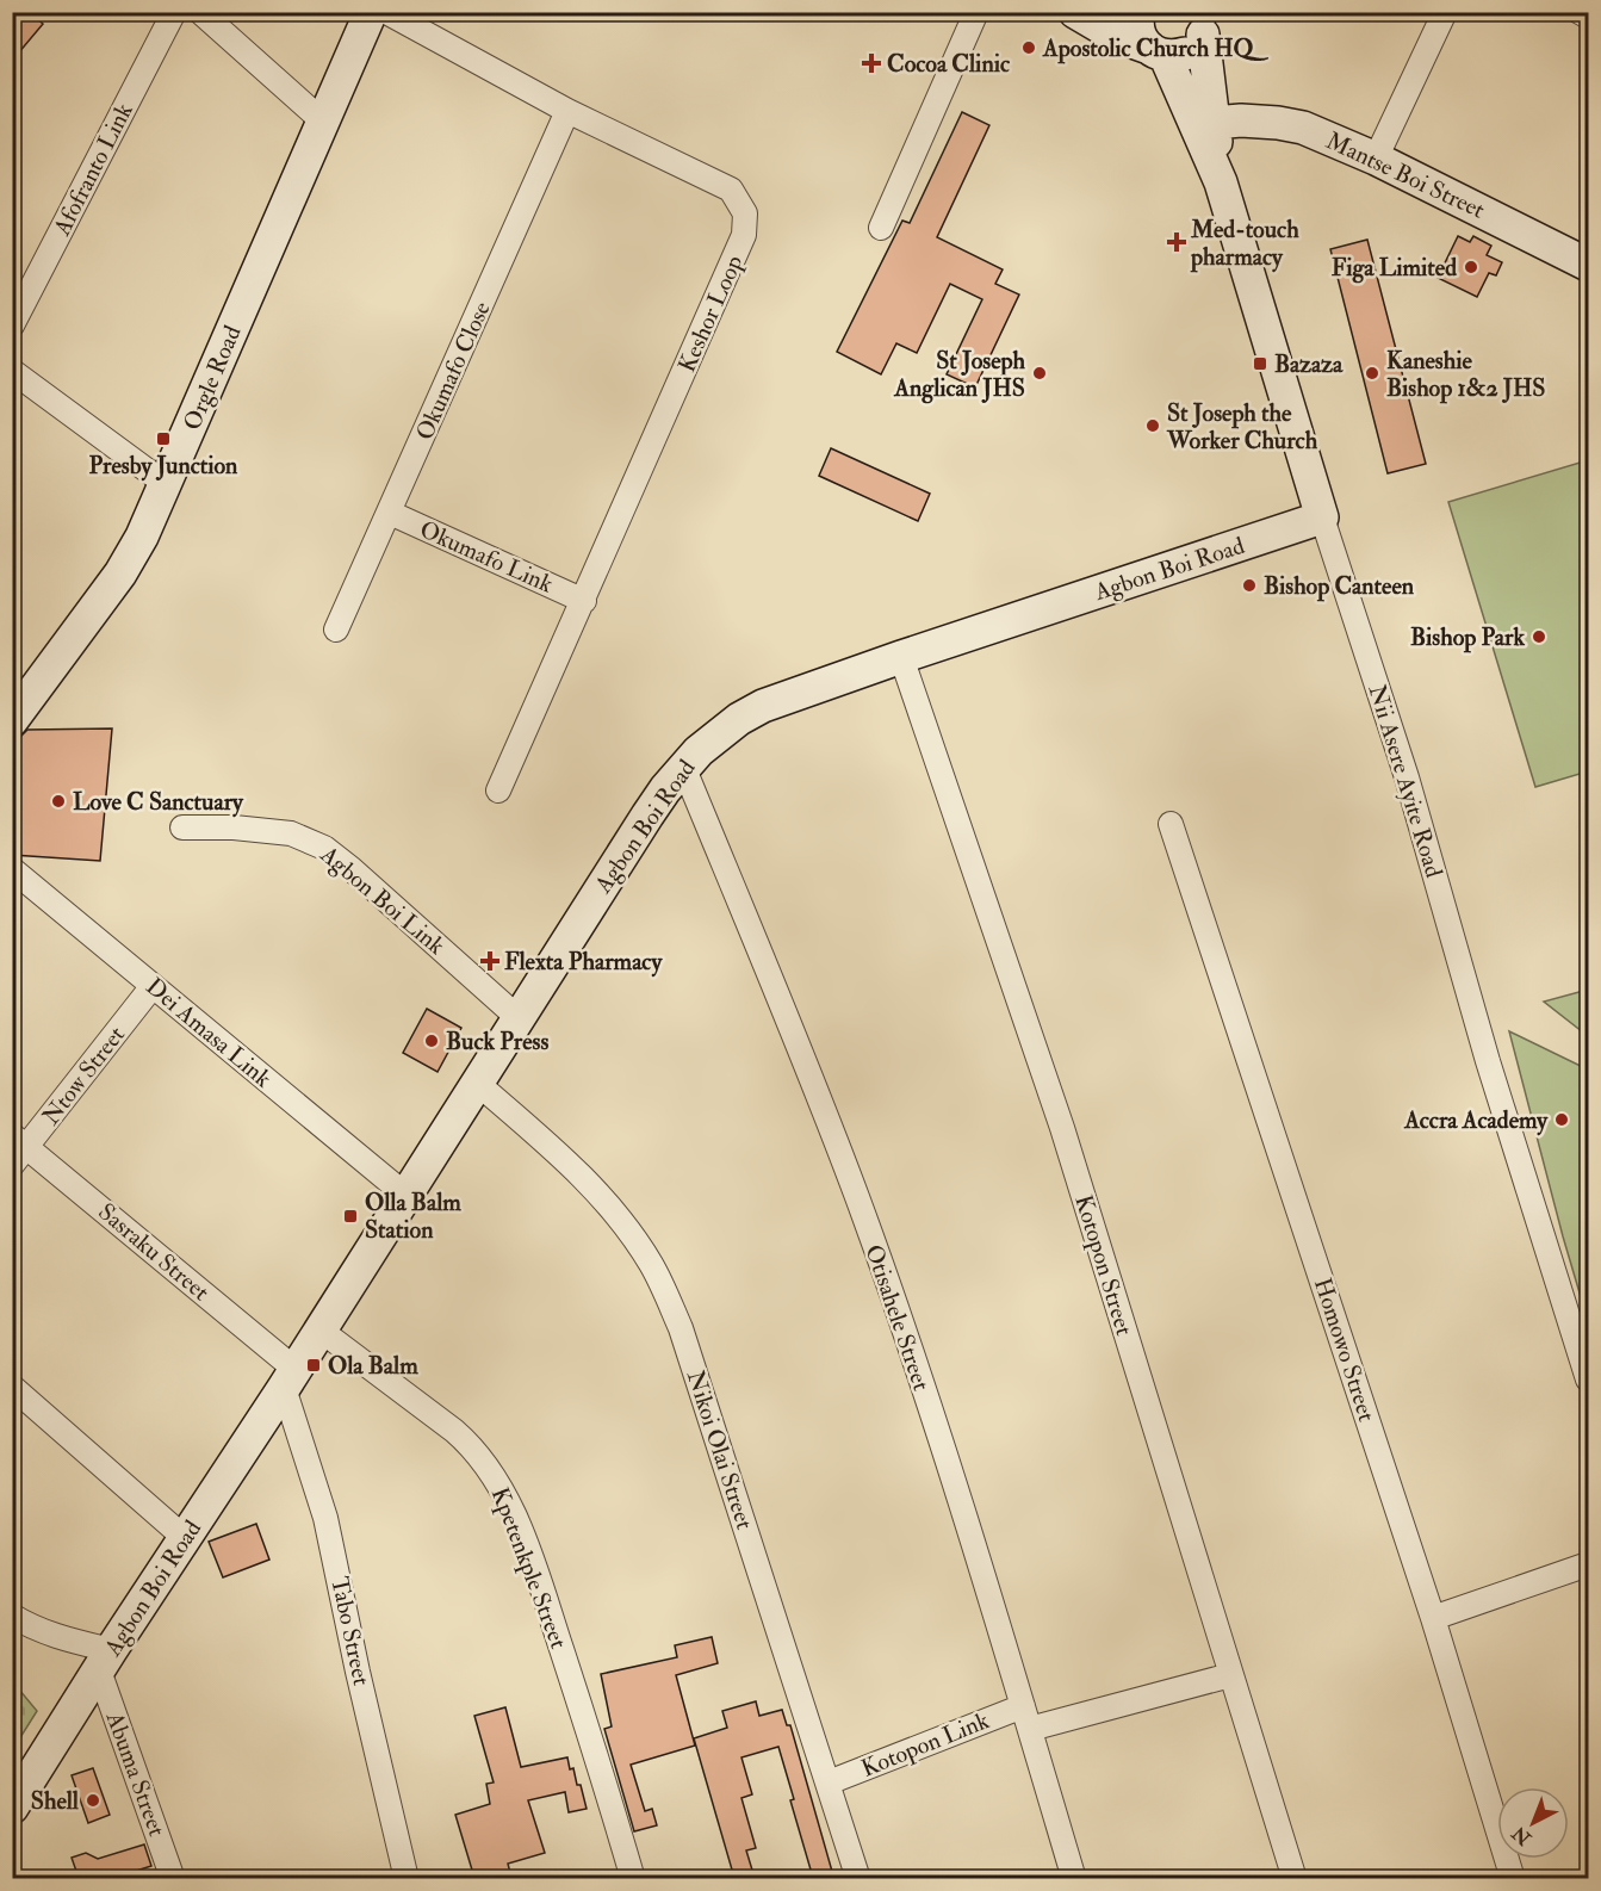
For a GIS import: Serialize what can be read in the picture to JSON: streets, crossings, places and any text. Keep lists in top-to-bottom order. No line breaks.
{"streets":{"street":["Afofranto Link","Mantse Boi Street","Keshor Loop","Okumafo Close","Orgle Road","Okumafo Link","Agbon Boi Road","Nii Asere Ayite Road","Agbon Boi Link","Dei Amasa Link","Ntow Street","Sasraku Street","Kotopon Street","Otisahele Street","Homowo Street","Nikoi Olai Street","Kpetenkple Street","Tabo Street","Kotopon Link","Abuma Street"]},"crossings":[["Mantse Boi Street","Nii Asere Ayite Road"],["Keshor Loop","Okumafo Close"],["Keshor Loop","Okumafo Link"],["Okumafo Close","Okumafo Link"],["Agbon Boi Road","Nii Asere Ayite Road"],["Agbon Boi Road","Agbon Boi Link"],["Agbon Boi Road","Dei Amasa Link"],["Agbon Boi Road","Sasraku Street"],["Agbon Boi Road","Kotopon Street"],["Agbon Boi Road","Otisahele Street"],["Agbon Boi Road","Nikoi Olai Street"],["Agbon Boi Road","Kpetenkple Street"],["Agbon Boi Road","Tabo Street"],["Agbon Boi Road","Abuma Street"],["Dei Amasa Link","Ntow Street"],["Ntow Street","Sasraku Street"],["Sasraku Street","Tabo Street"],["Otisahele Street","Kotopon Link"],["Nikoi Olai Street","Kotopon Link"]],"places":{"other":["Apostolic Church HQ","Figa Limited","St Joseph Anglican JHS","Kaneshie Bishop 1&2 JHS","St Joseph the Worker Church","Bishop Canteen","Bishop Park","Love C Sanctuary","Buck Press","Accra Academy","Shell"],"health":["Cocoa Clinic","Med-touch pharmacy","Flexta Pharmacy"],"transit":["Bazaza","Presby Junction","Olla Balm Station","Ola Balm"]},"north":"bottom left"}
